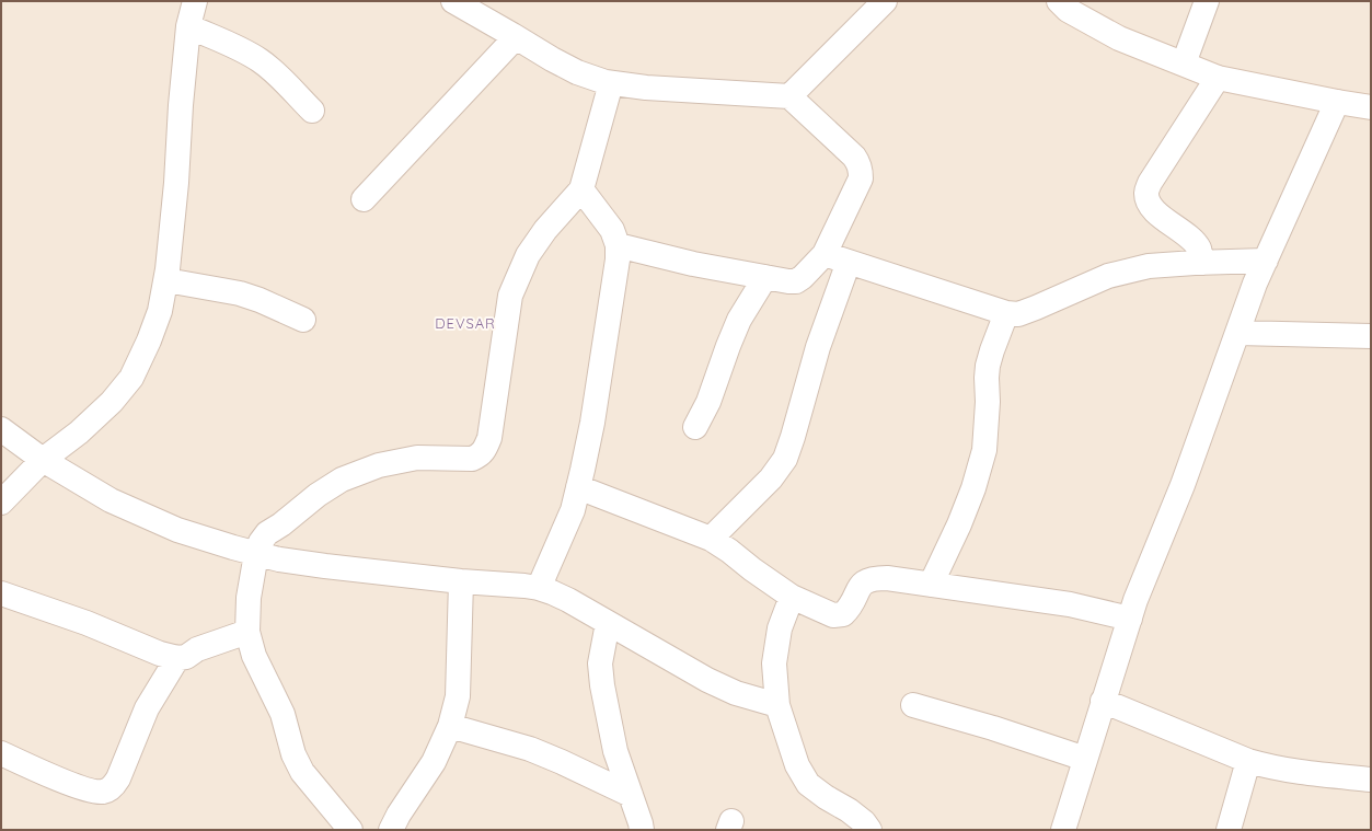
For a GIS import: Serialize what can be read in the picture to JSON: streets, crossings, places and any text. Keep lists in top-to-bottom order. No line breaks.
{"districts":["DEVSAR"]}
